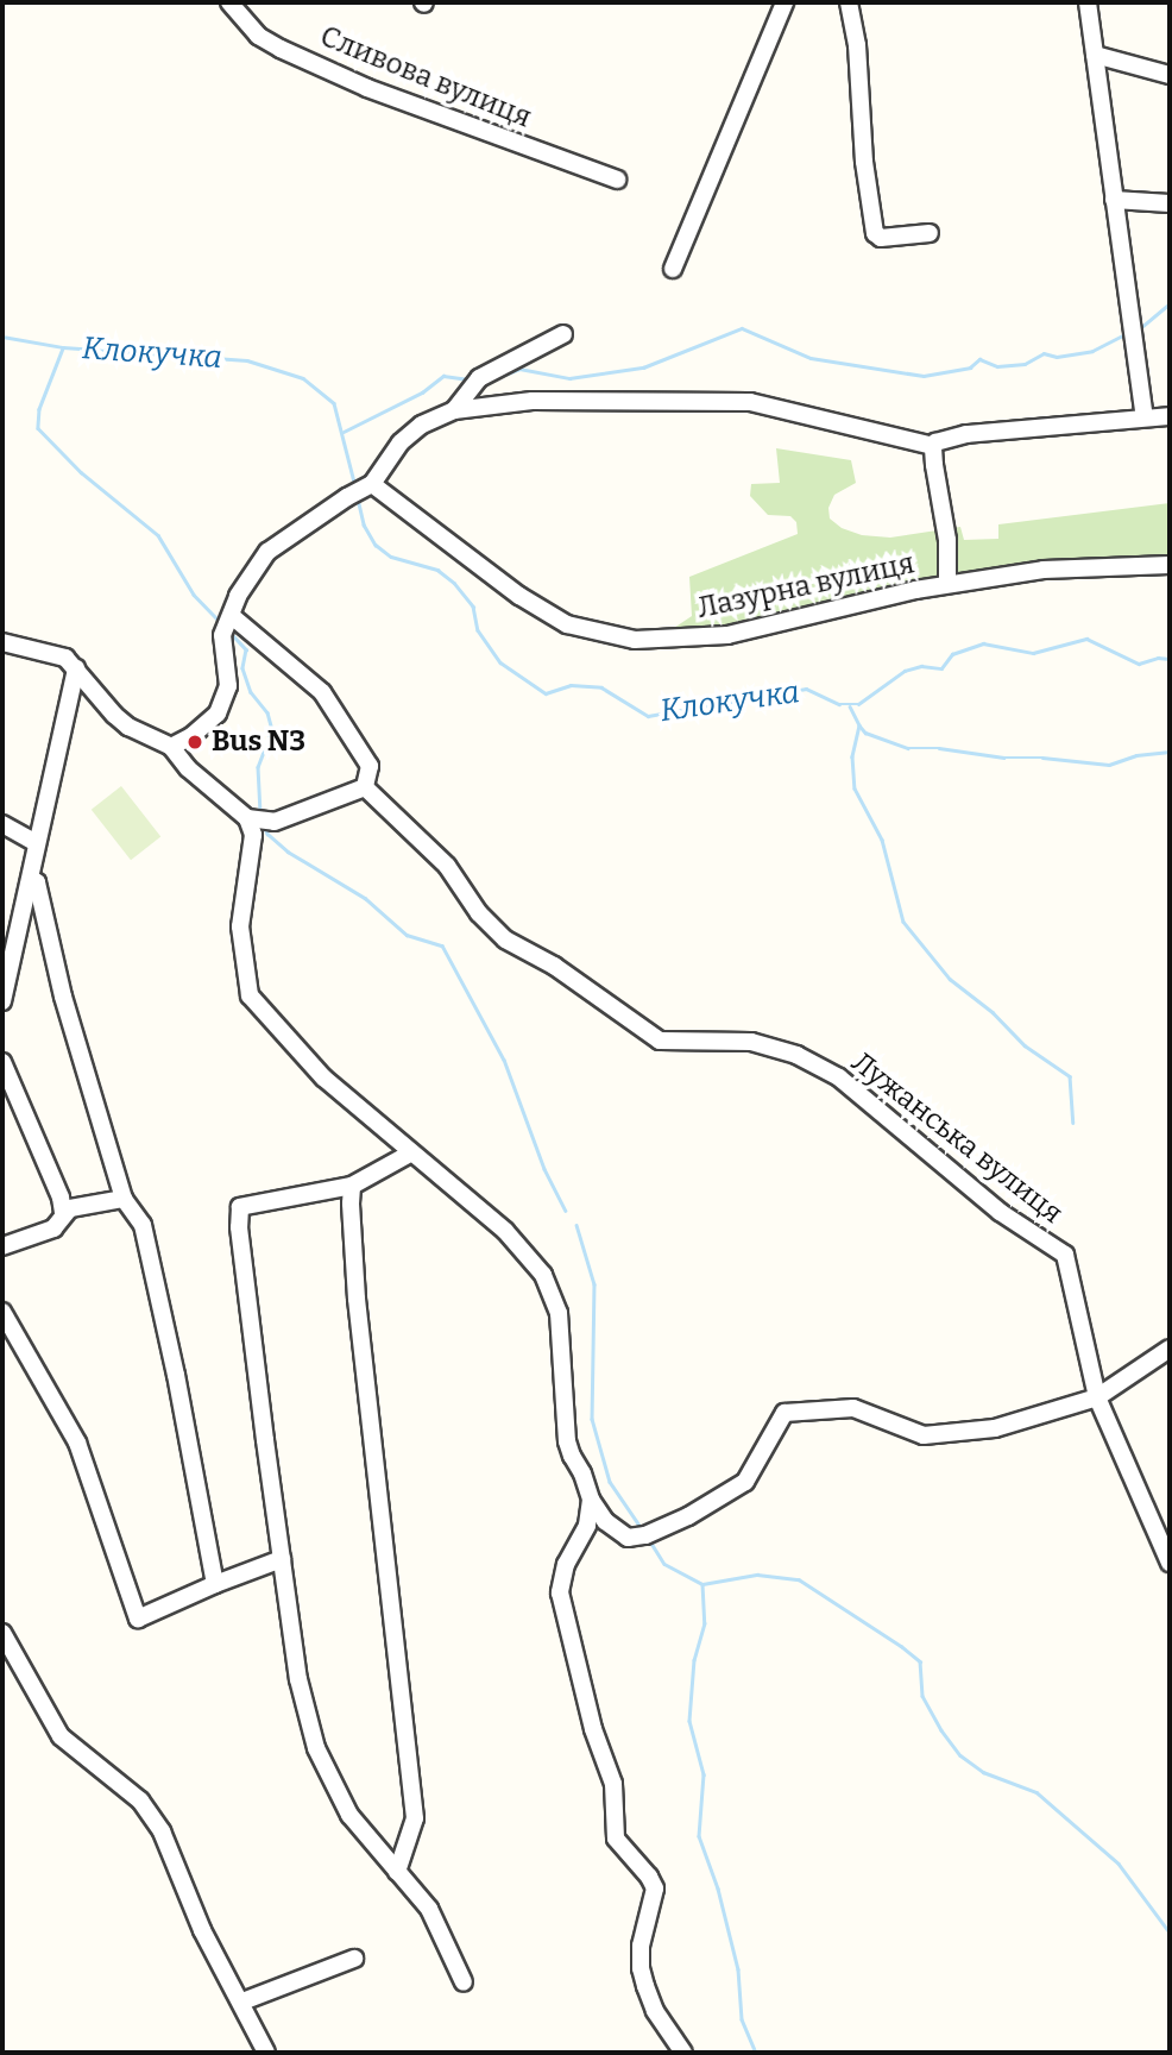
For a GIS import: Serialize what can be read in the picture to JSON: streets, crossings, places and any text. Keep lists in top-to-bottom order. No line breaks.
{"streets":{"street":["Сливова вулиця","Лазурна вулиця","Лужанська вулиця"]},"water":["Клокучка"],"places":["Bus N3"]}
